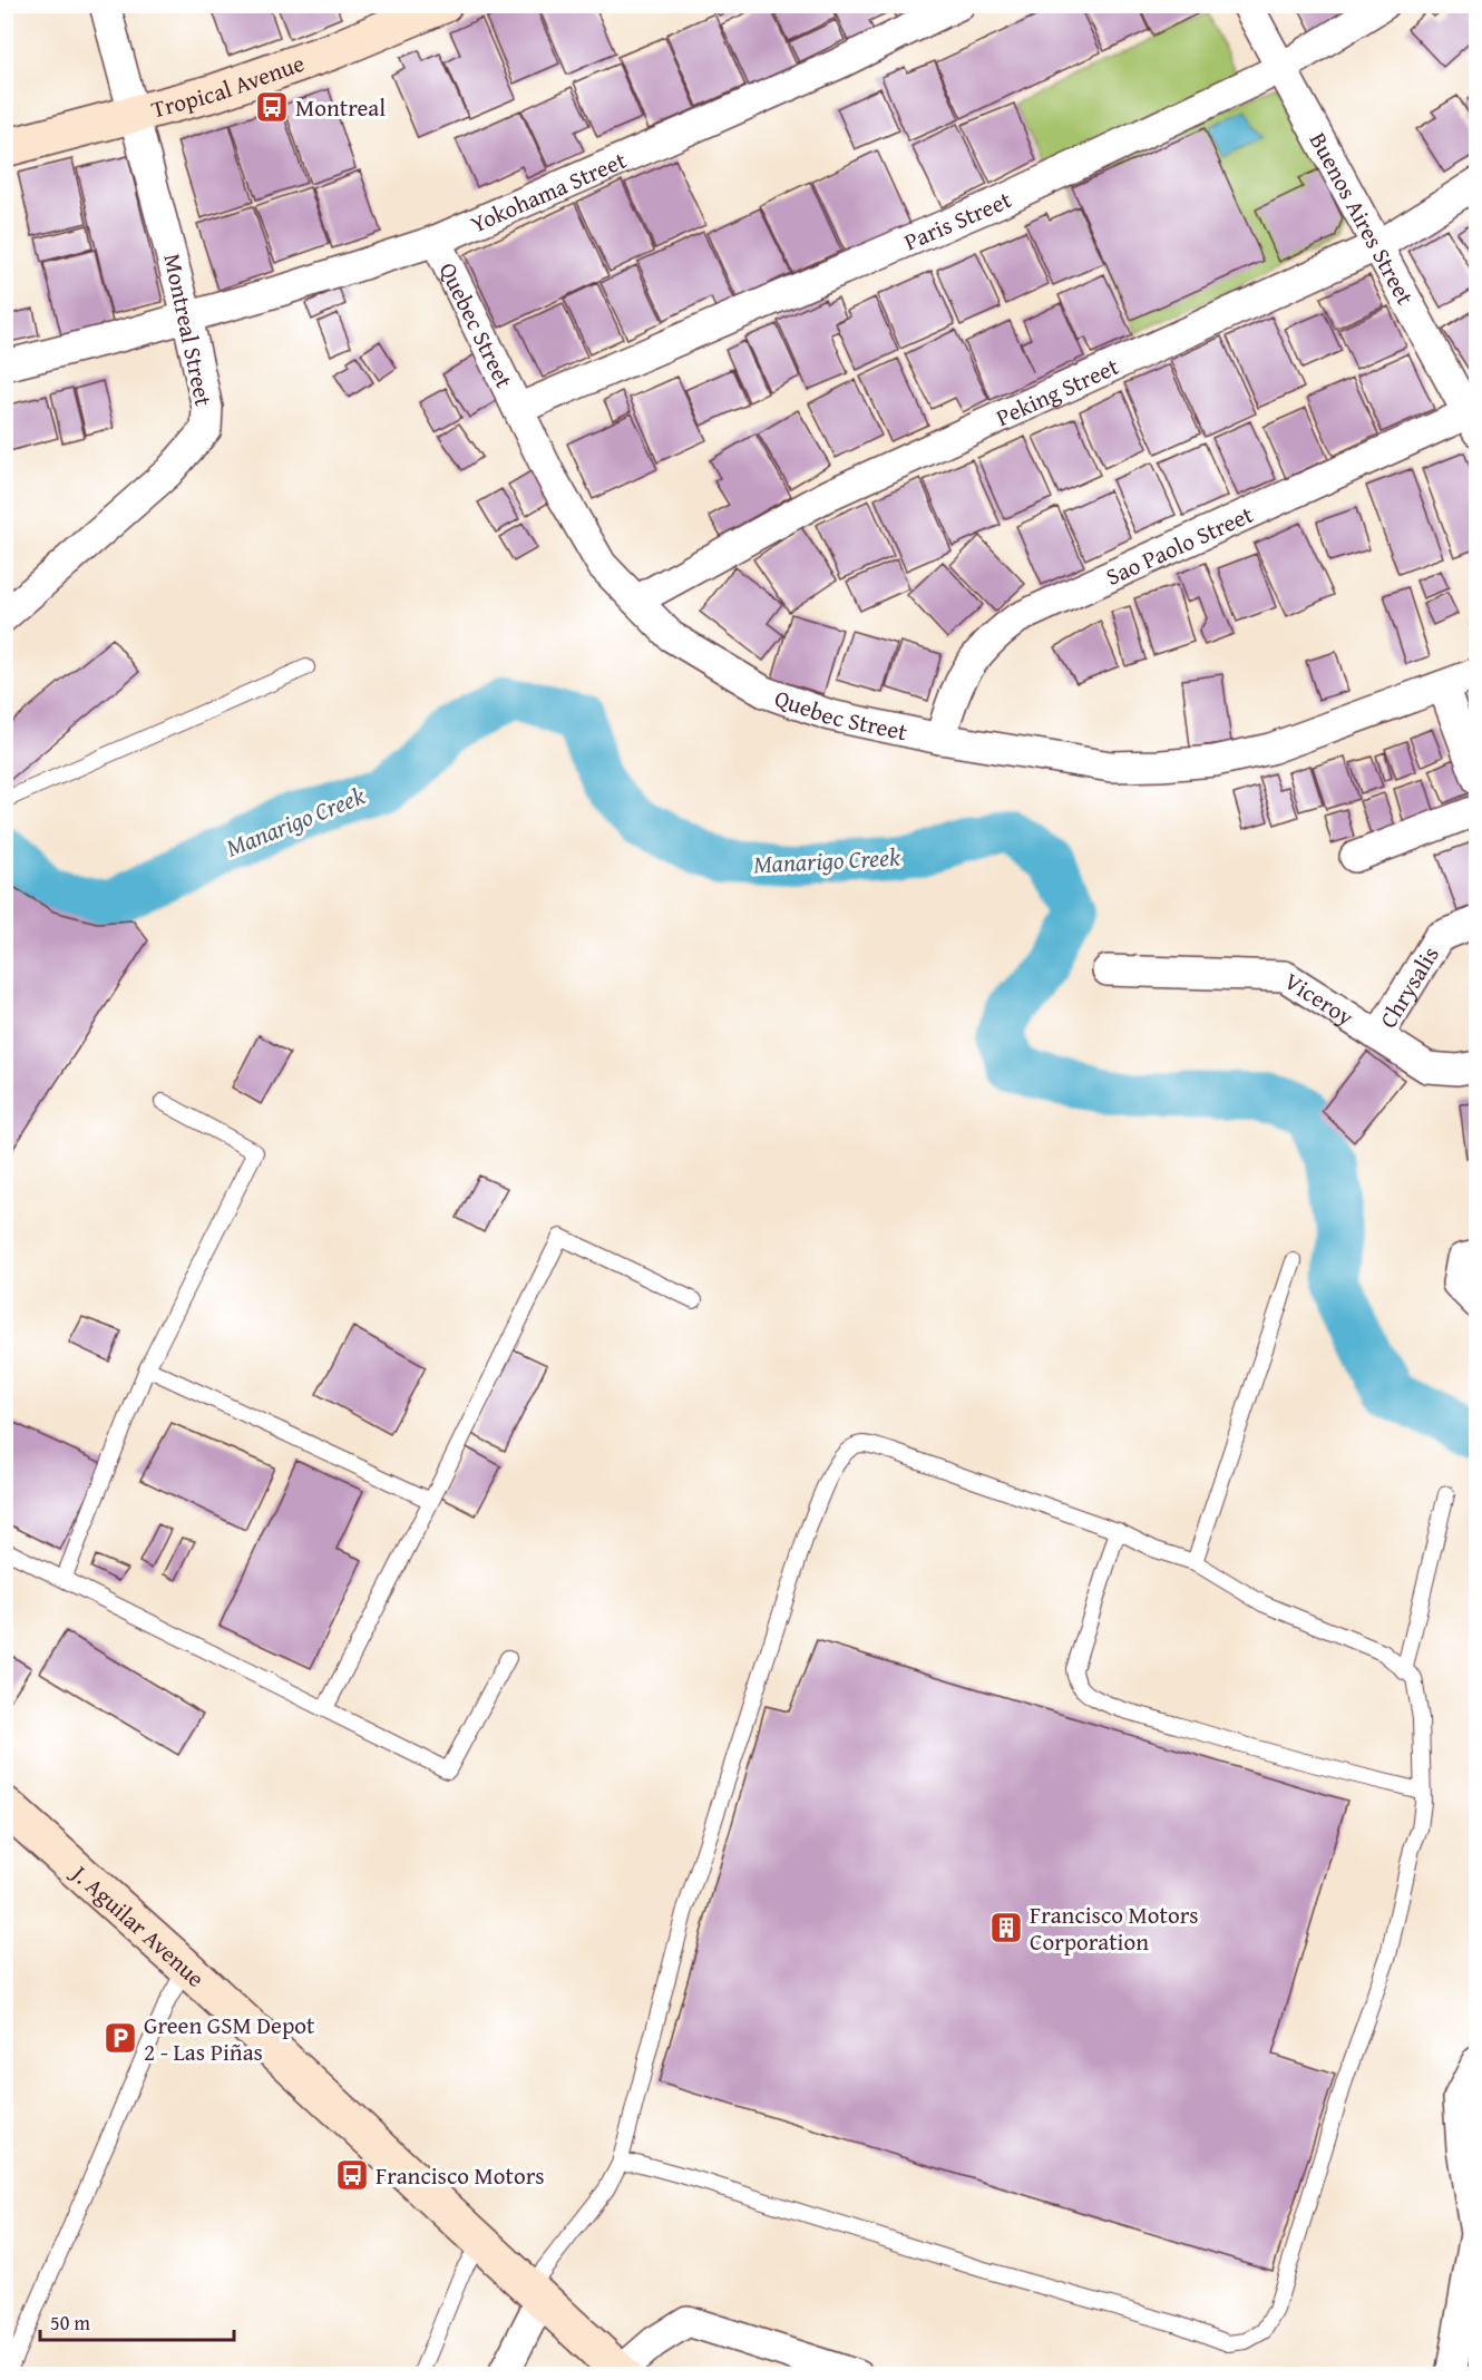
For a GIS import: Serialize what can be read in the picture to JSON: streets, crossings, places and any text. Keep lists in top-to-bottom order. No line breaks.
{"streets":{"main road":["Tropical Avenue","J. Aguilar Avenue"],"street":["Yokohama Street","Buenos Aires Street","Paris Street","Quebec Street","Montreal Street","Peking Street","Sao Paolo Street","Chrysalis","Viceroy"]},"crossings":[["Tropical Avenue","Montreal Street"],["Yokohama Street","Quebec Street"],["Yokohama Street","Montreal Street"],["Buenos Aires Street","Paris Street"],["Buenos Aires Street","Peking Street"],["Buenos Aires Street","Sao Paolo Street"],["Paris Street","Quebec Street"],["Quebec Street","Peking Street"],["Quebec Street","Sao Paolo Street"],["Chrysalis","Viceroy"]],"water":["Manarigo Creek"],"places":{"bus stop":["Montreal","Francisco Motors"],"building":["Francisco Motors Corporation"],"parking":["Green GSM Depot 2 - Las Piñas"]},"scale_bar":"50 m"}
